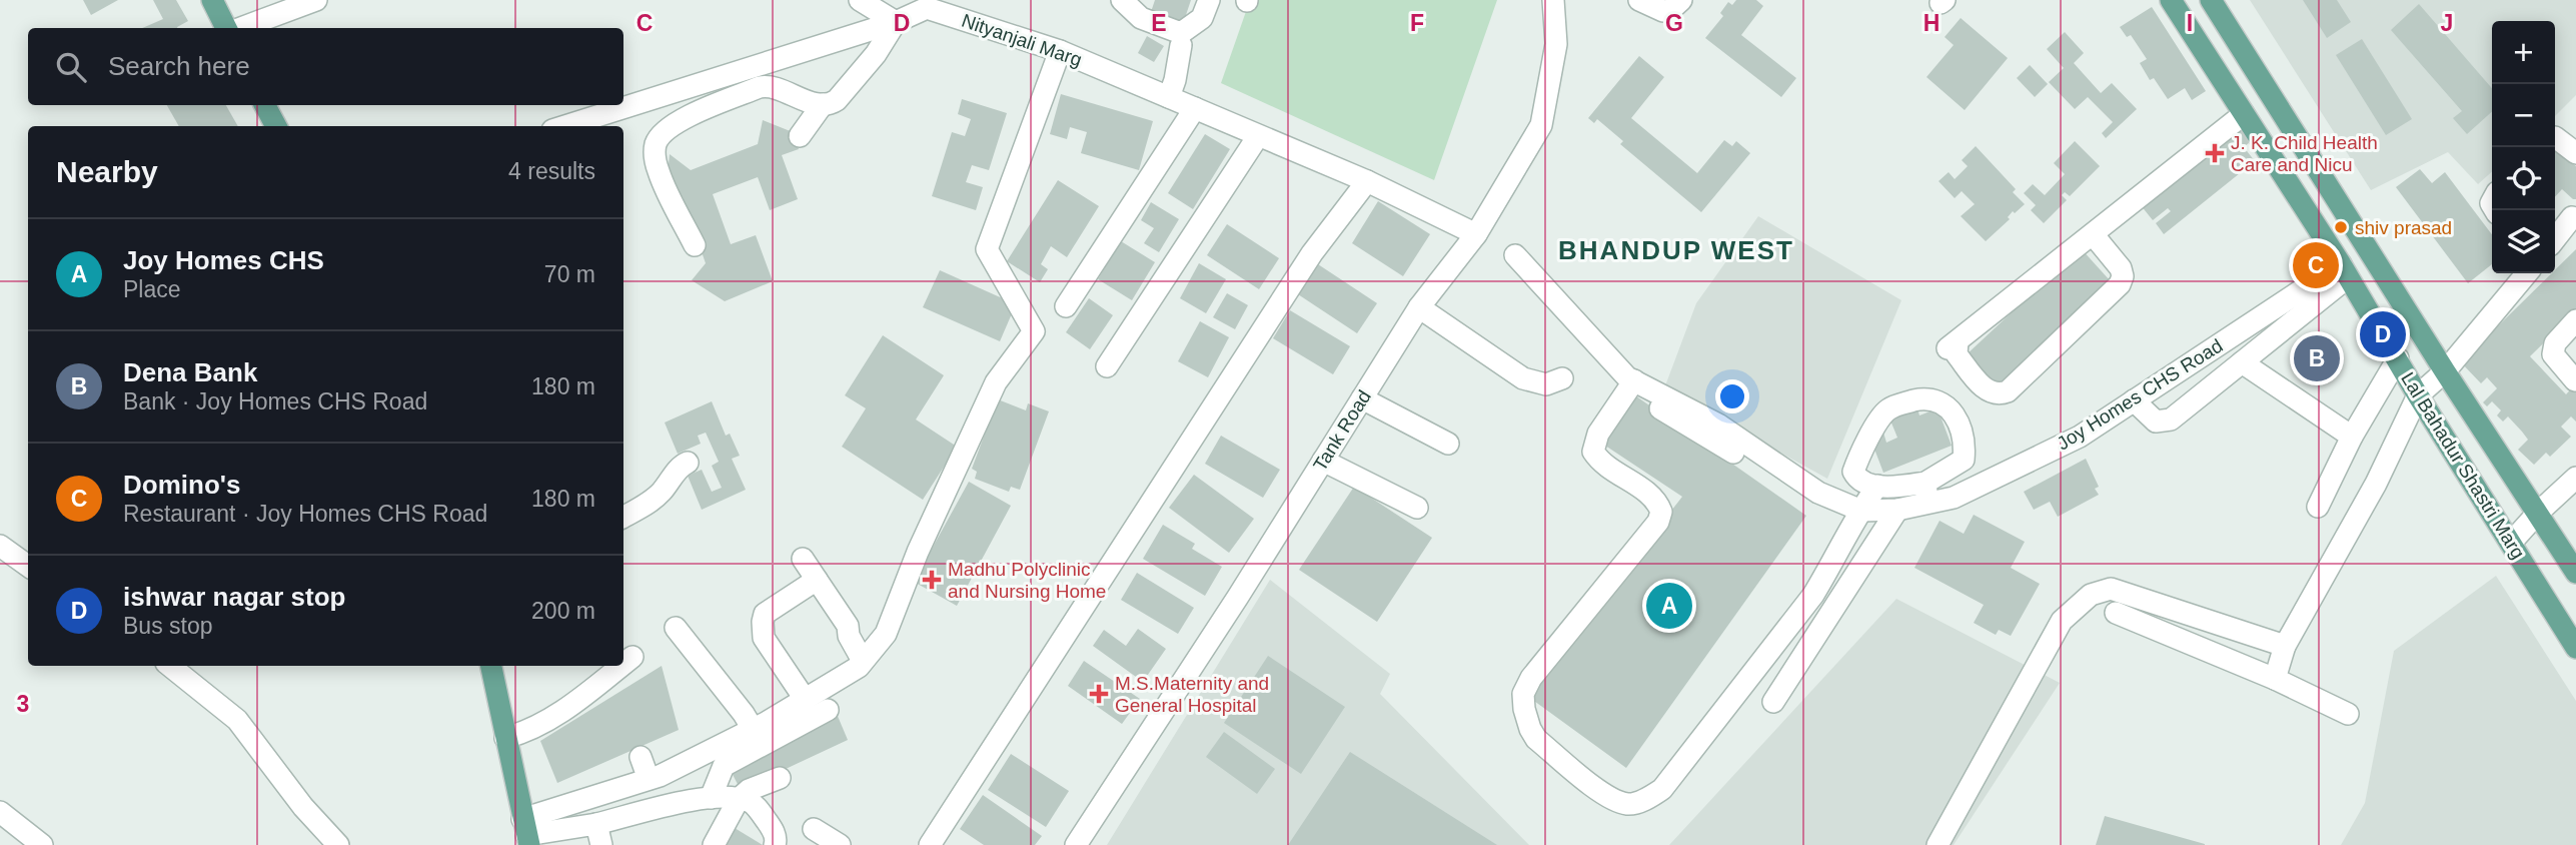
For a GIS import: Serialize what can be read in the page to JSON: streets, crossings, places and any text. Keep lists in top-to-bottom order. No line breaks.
{"streets":{"main road":["Lal Bahadur Shastri Marg"],"street":["Nityanjali Marg","Joy Homes CHS Road","Tank Road"]},"crossings":[["Nityanjali Marg","Tank Road"],["Joy Homes CHS Road","Lal Bahadur Shastri Marg"]],"districts":["BHANDUP WEST"],"places":{"health":["J. K. Child Health Care and Nicu","Madhu Polyclinic and Nursing Home","M.S.Maternity and General Hospital"],"other":["shiv prasad"]},"page":{"map_buttons":["+","−"],"search":"Search here","heading":["Nearby","4 results"],"list":[{"mark":"A","name":"Joy Homes CHS","note":"Place","value":"70 m"},{"mark":"B","name":"Dena Bank","note":"Bank · Joy Homes CHS Road","value":"180 m"},{"mark":"C","name":"Domino's","note":"Restaurant · Joy Homes CHS Road","value":"180 m"},{"mark":"D","name":"ishwar nagar stop","note":"Bus stop","value":"200 m"}],"pins":["C","D","B","A"]},"grid":{"columns":["C","D","E","F","G","H","I","J"],"rows":["3"]}}
